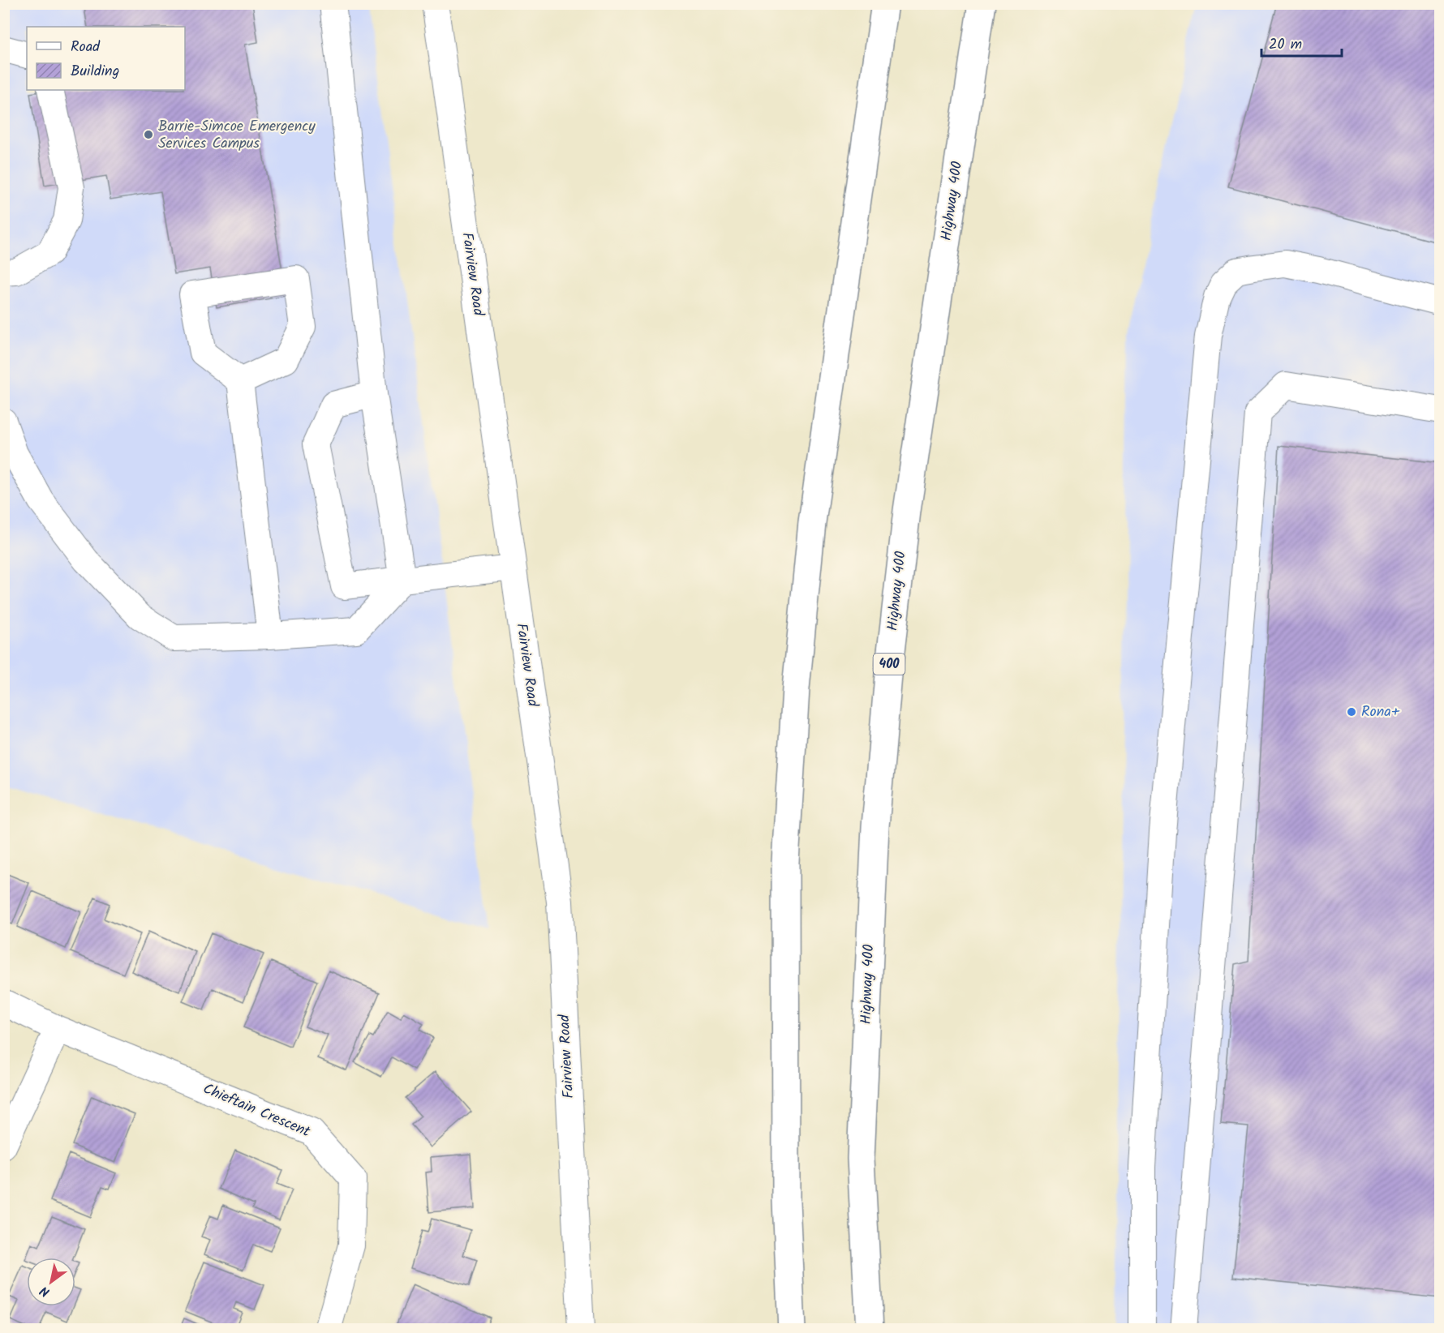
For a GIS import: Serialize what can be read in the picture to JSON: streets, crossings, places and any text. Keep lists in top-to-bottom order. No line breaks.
{"streets":{"highway":["Highway 400","400"],"street":["Fairview Road","Chieftain Crescent"]},"places":["Barrie-Simcoe Emergency Services Campus","Rona+"],"legend":["Road","Building"],"scale_bar":"20 m","north":"bottom left"}
